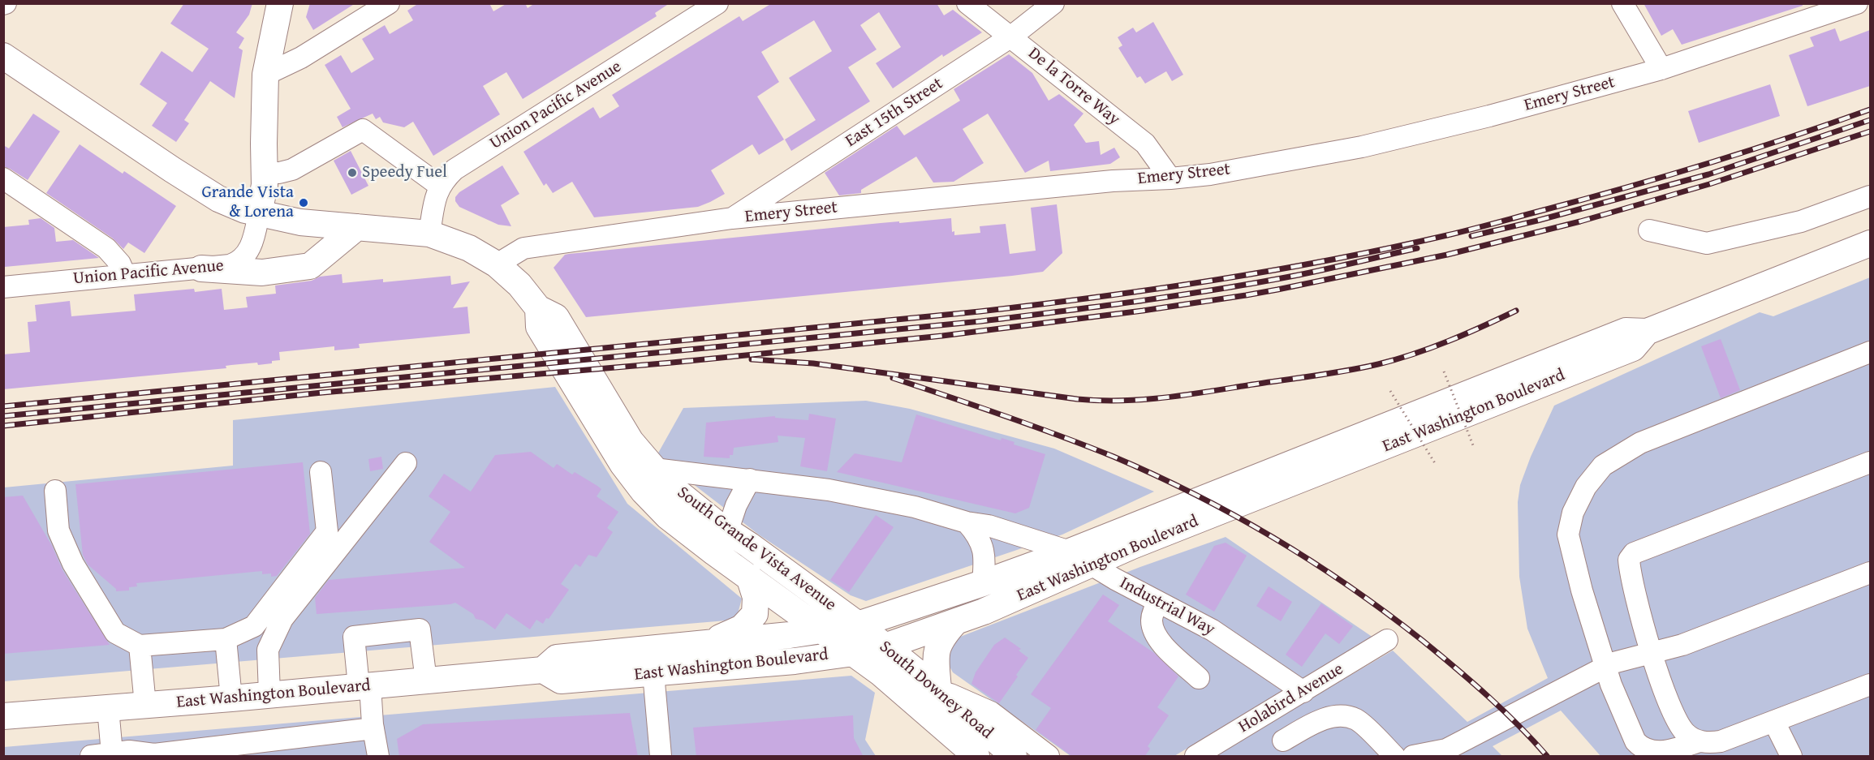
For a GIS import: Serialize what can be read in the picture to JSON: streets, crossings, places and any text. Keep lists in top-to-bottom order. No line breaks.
{"streets":{"main road":["East Washington Boulevard","South Grande Vista Avenue","South Downey Road"],"street":["De la Torre Way","Emery Street","Union Pacific Avenue","East 15th Street","Industrial Way","Holabird Avenue"]},"crossings":[["De la Torre Way","Emery Street"],["De la Torre Way","East 15th Street"],["Emery Street","East 15th Street"],["Emery Street","South Grande Vista Avenue"],["Union Pacific Avenue","South Grande Vista Avenue"],["East Washington Boulevard","South Grande Vista Avenue"],["East Washington Boulevard","Industrial Way"],["East Washington Boulevard","South Downey Road"],["South Grande Vista Avenue","Industrial Way"],["South Grande Vista Avenue","South Downey Road"],["Industrial Way","Holabird Avenue"]],"places":["Speedy Fuel","Grande Vista & Lorena"]}
